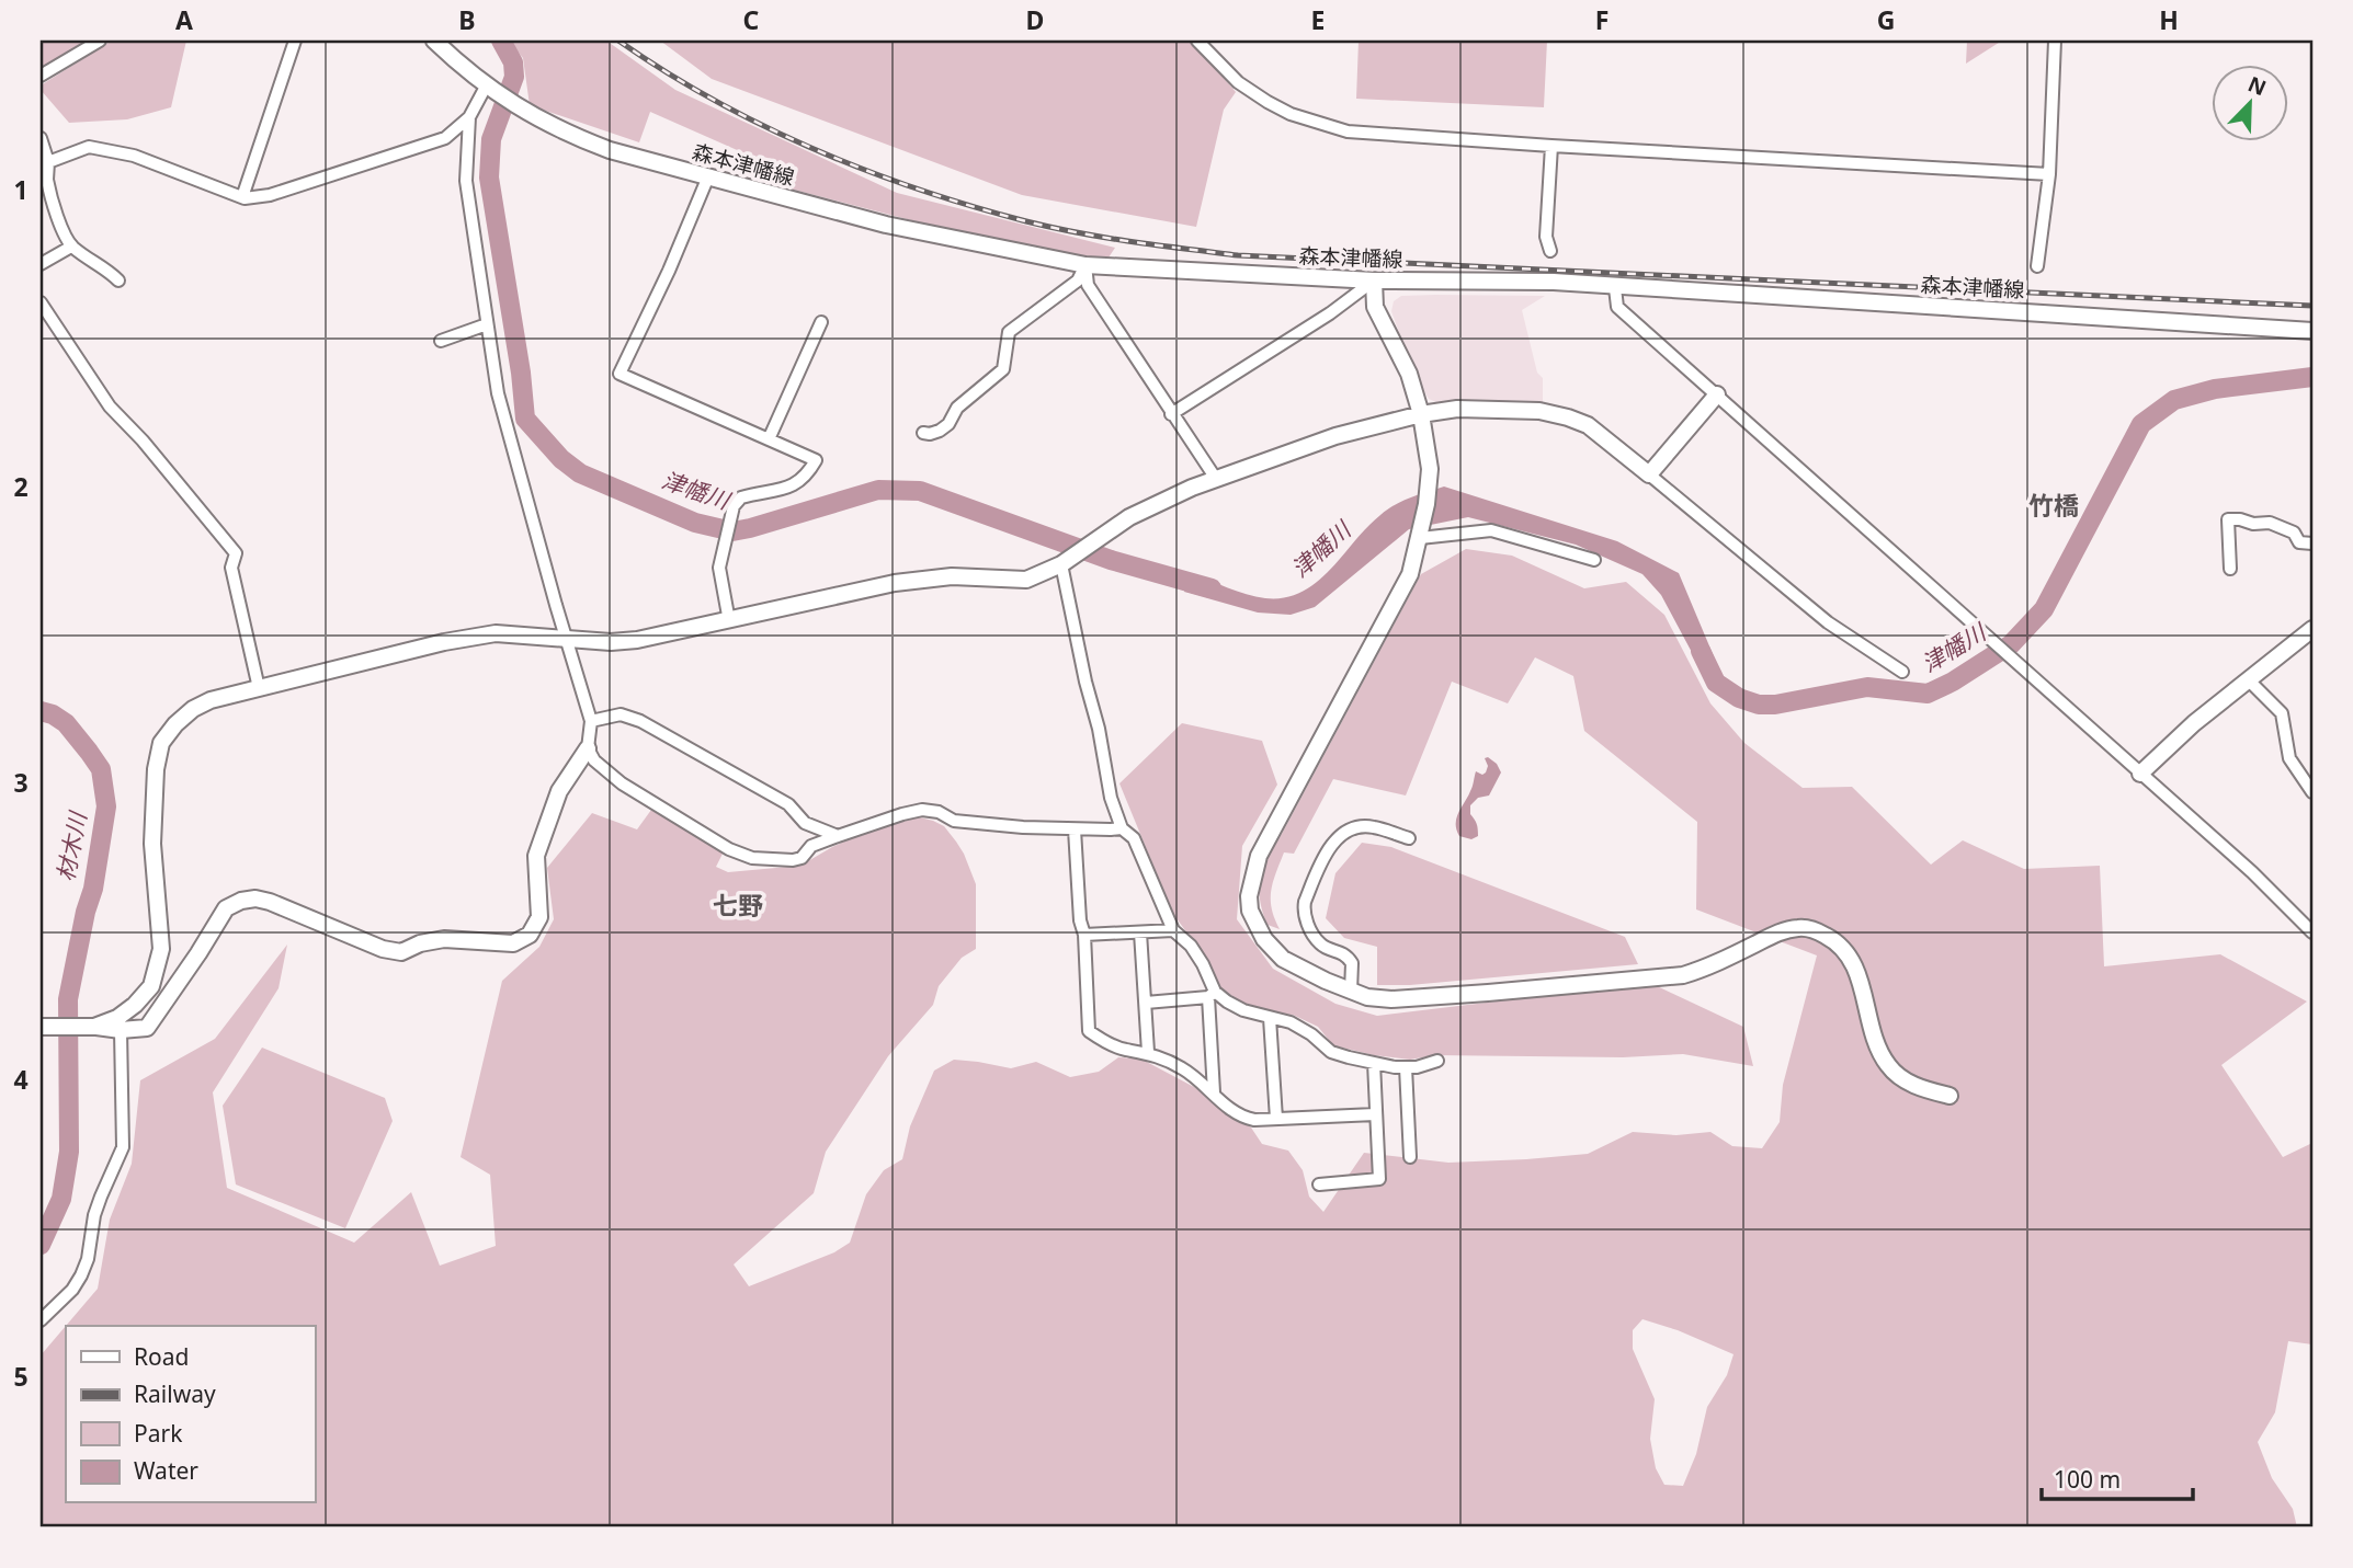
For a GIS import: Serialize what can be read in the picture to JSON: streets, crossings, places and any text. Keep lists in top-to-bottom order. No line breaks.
{"streets":{"street":["森本津幡線"]},"districts":["竹橋","七野"],"water":["津幡川","材木川"],"legend":["Road","Railway","Park","Water"],"scale_bar":"100 m","north":"top right","grid":{"columns":["A","B","C","D","E","F","G","H"],"rows":["1","2","3","4","5"]}}
